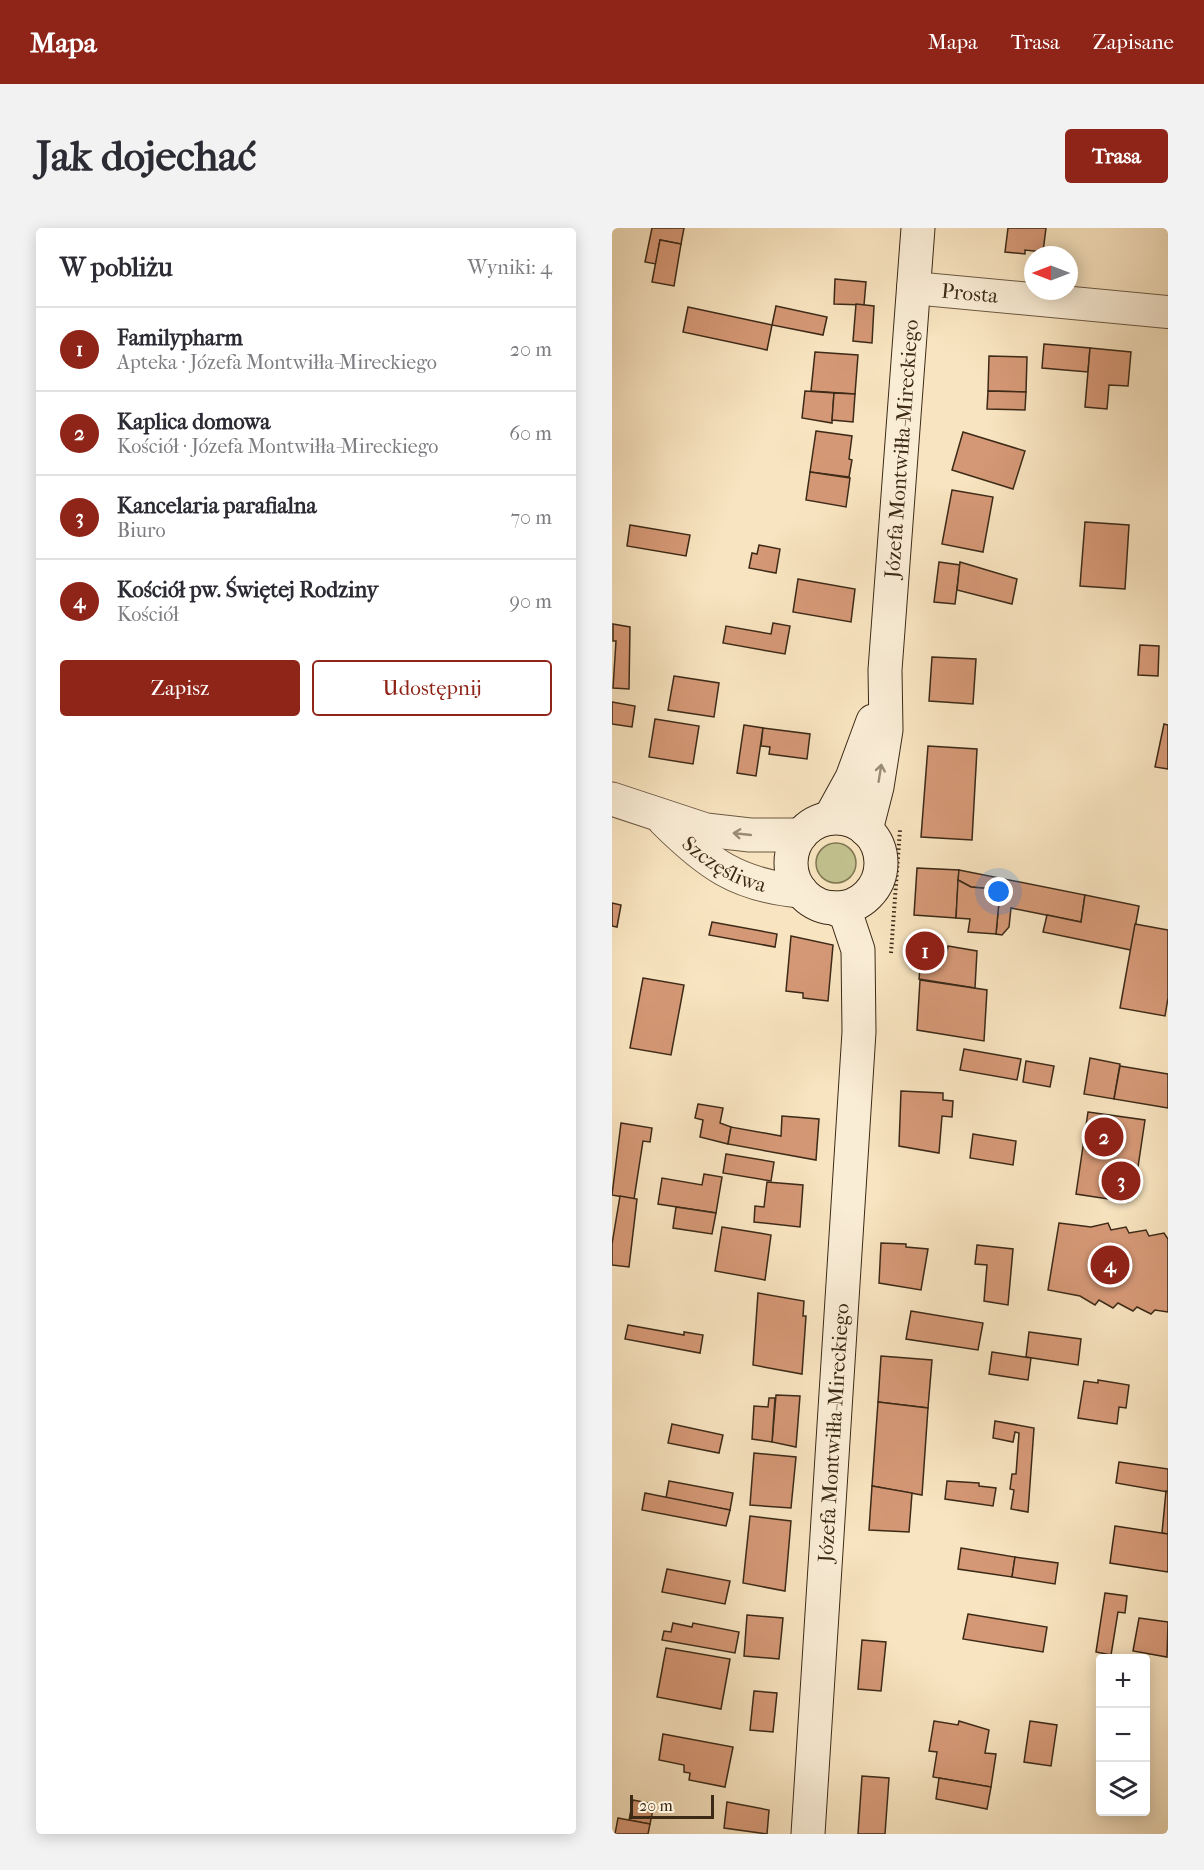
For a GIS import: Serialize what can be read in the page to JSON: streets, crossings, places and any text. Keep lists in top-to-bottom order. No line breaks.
{"streets":{"main road":["Józefa Montwiłła-Mireckiego","Szczęśliwa"],"street":["Prosta"]},"crossings":[["Prosta","Józefa Montwiłła-Mireckiego"],["Józefa Montwiłła-Mireckiego","Szczęśliwa"]],"scale_bar":"20 m","north":"left","page":{"header":"Mapa","nav":["Mapa","Trasa","Zapisane"],"buttons":["Trasa",["Zapisz","Udostępnij"]],"title":"Jak dojechać","heading":["W pobliżu","Wyniki: 4"],"list":[{"mark":"1","name":"Familypharm","note":"Apteka · Józefa Montwiłła-Mireckiego","value":"20 m"},{"mark":"2","name":"Kaplica domowa","note":"Kościół · Józefa Montwiłła-Mireckiego","value":"60 m"},{"mark":"3","name":"Kancelaria parafialna","note":"Biuro","value":"70 m"},{"mark":"4","name":"Kościół pw. Świętej Rodziny","note":"Kościół","value":"90 m"}],"pins":["1","2","3","4"],"map_buttons":["+","−"],"scale":"20 m"}}
